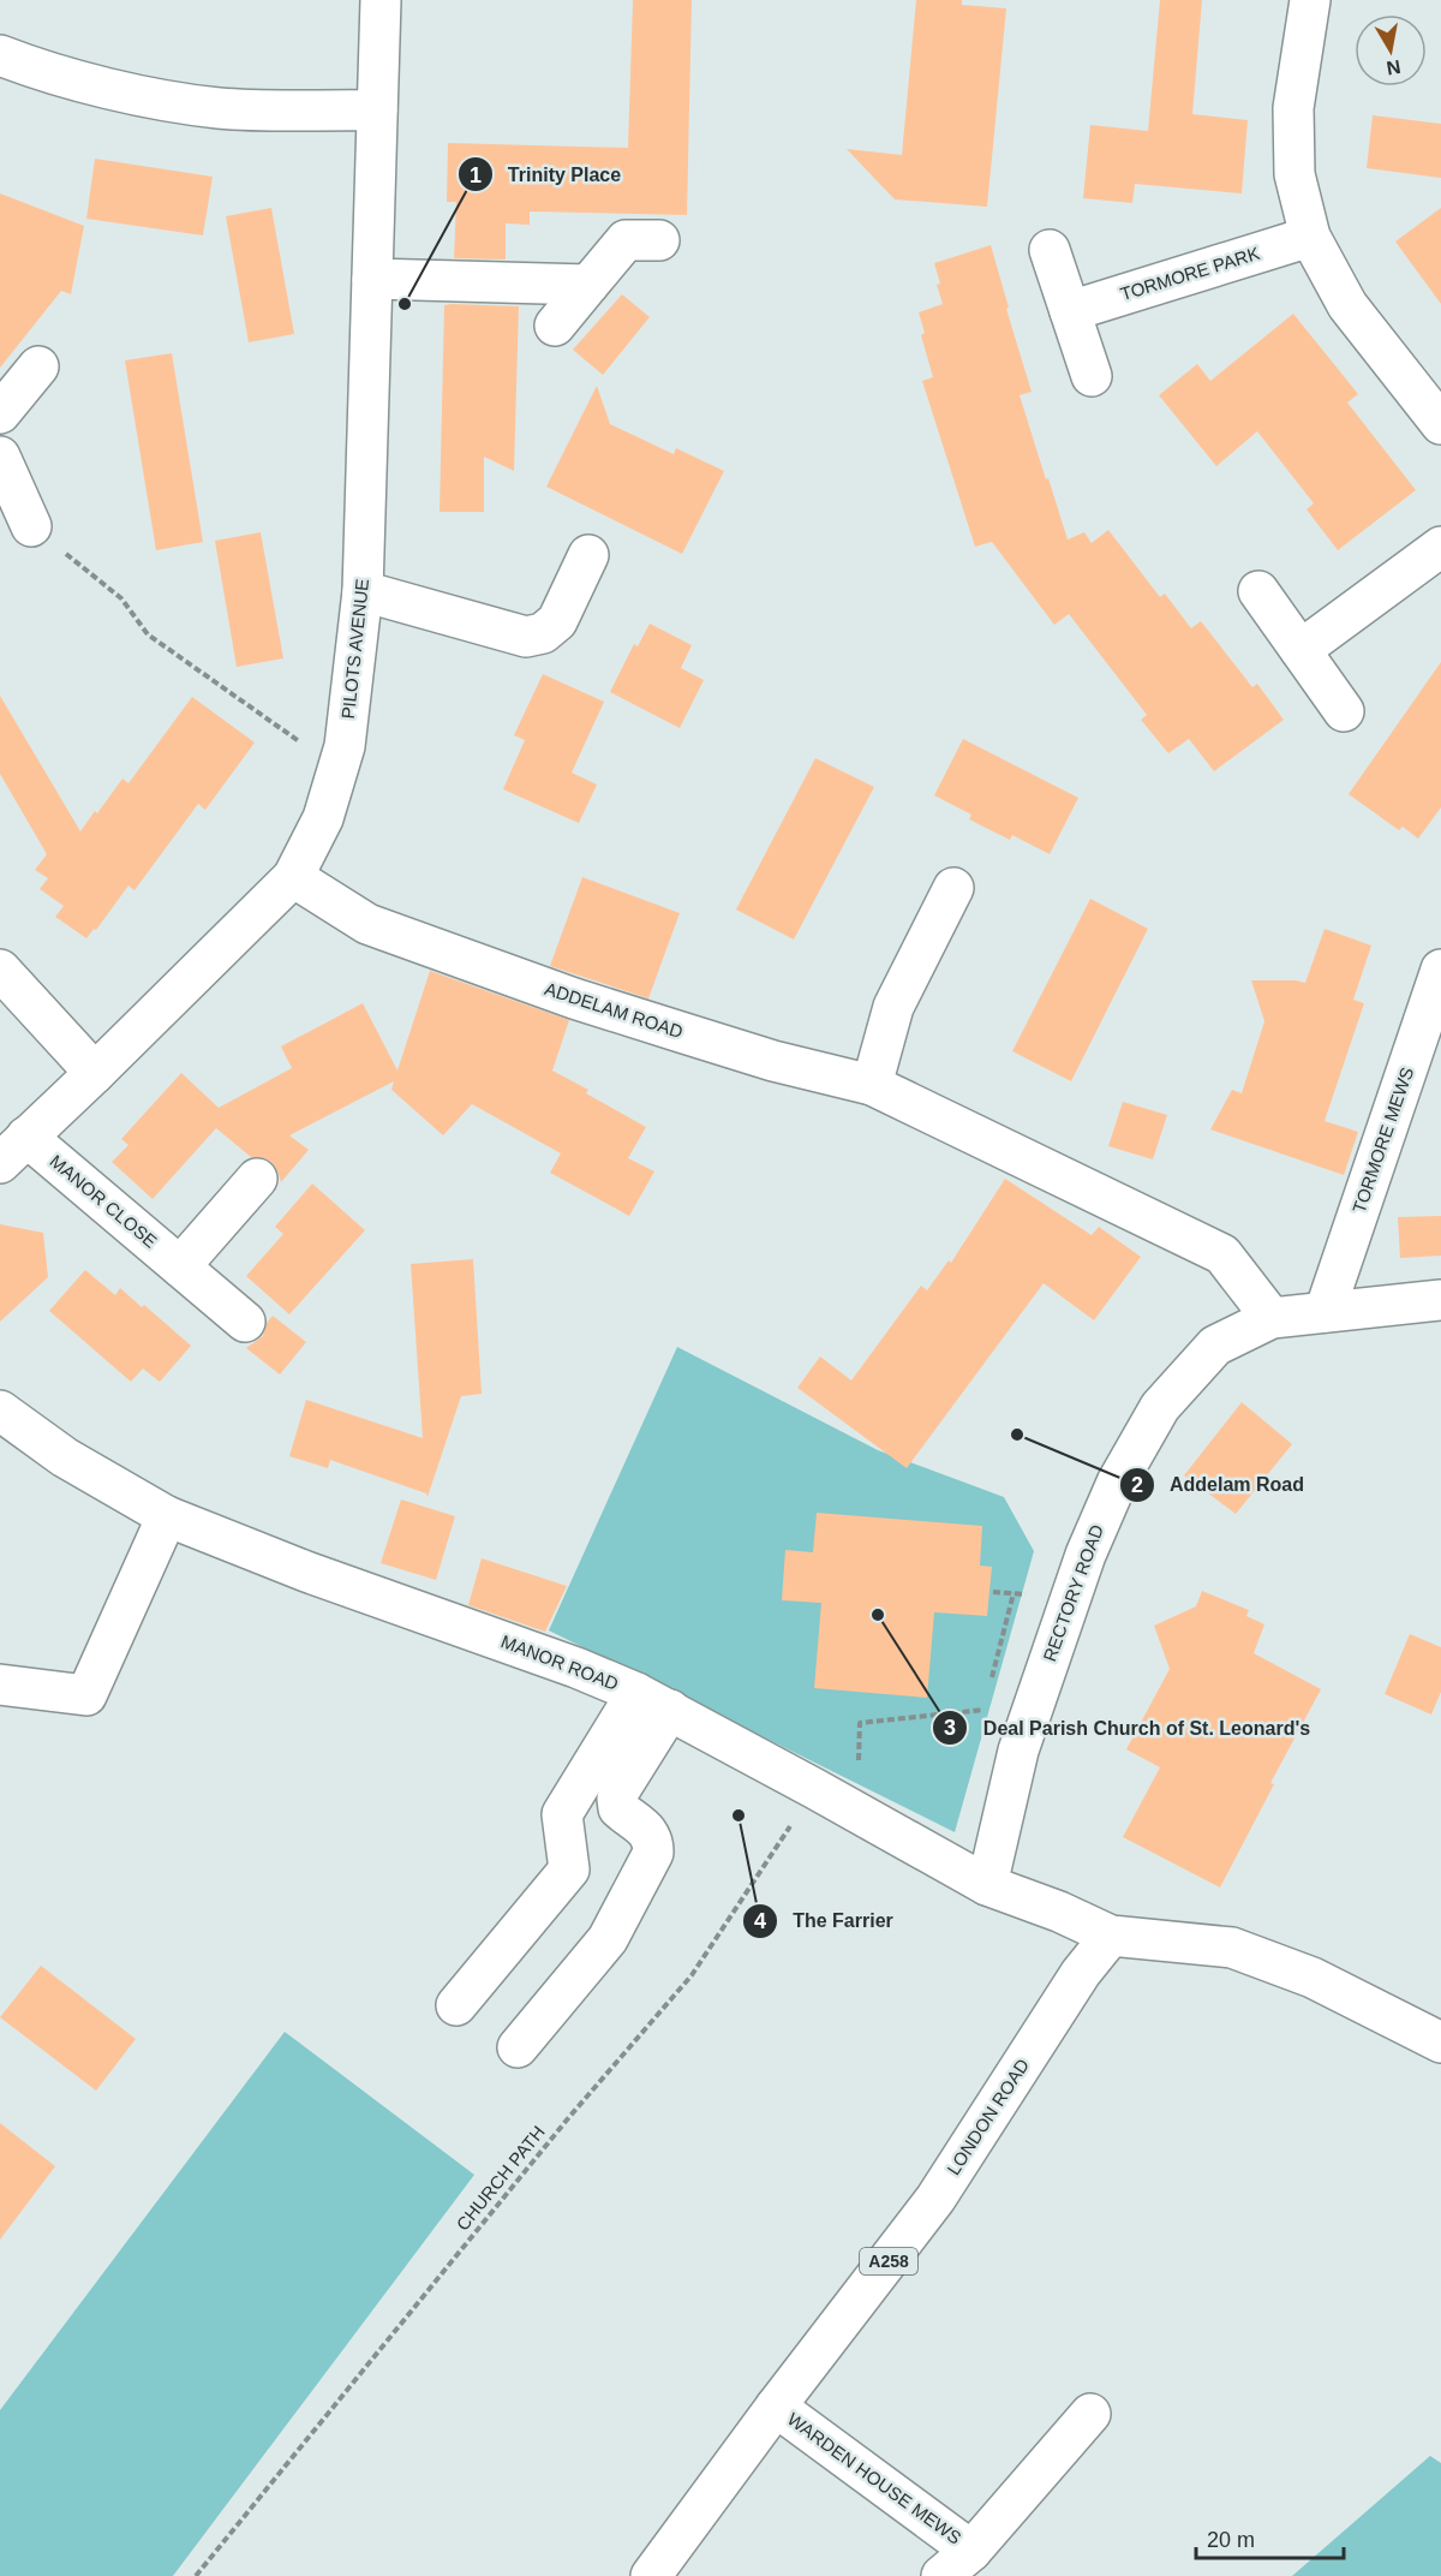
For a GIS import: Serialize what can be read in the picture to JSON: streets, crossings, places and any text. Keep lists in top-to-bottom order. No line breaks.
{"streets":{"street":["TORMORE PARK","PILOTS AVENUE","ADDELAM ROAD","TORMORE MEWS","MANOR CLOSE","RECTORY ROAD","MANOR ROAD","LONDON ROAD","A258","WARDEN HOUSE MEWS"],"path":["CHURCH PATH"]},"crossings":[["PILOTS AVENUE","ADDELAM ROAD"],["PILOTS AVENUE","MANOR CLOSE"],["ADDELAM ROAD","RECTORY ROAD"],["TORMORE MEWS","RECTORY ROAD"],["RECTORY ROAD","MANOR ROAD"],["MANOR ROAD","LONDON ROAD"],["MANOR ROAD","CHURCH PATH"],["LONDON ROAD","WARDEN HOUSE MEWS"]],"places":["Trinity Place","Addelam Road","Deal Parish Church of St. Leonard's","The Farrier"],"scale_bar":"20 m","north":"bottom"}
